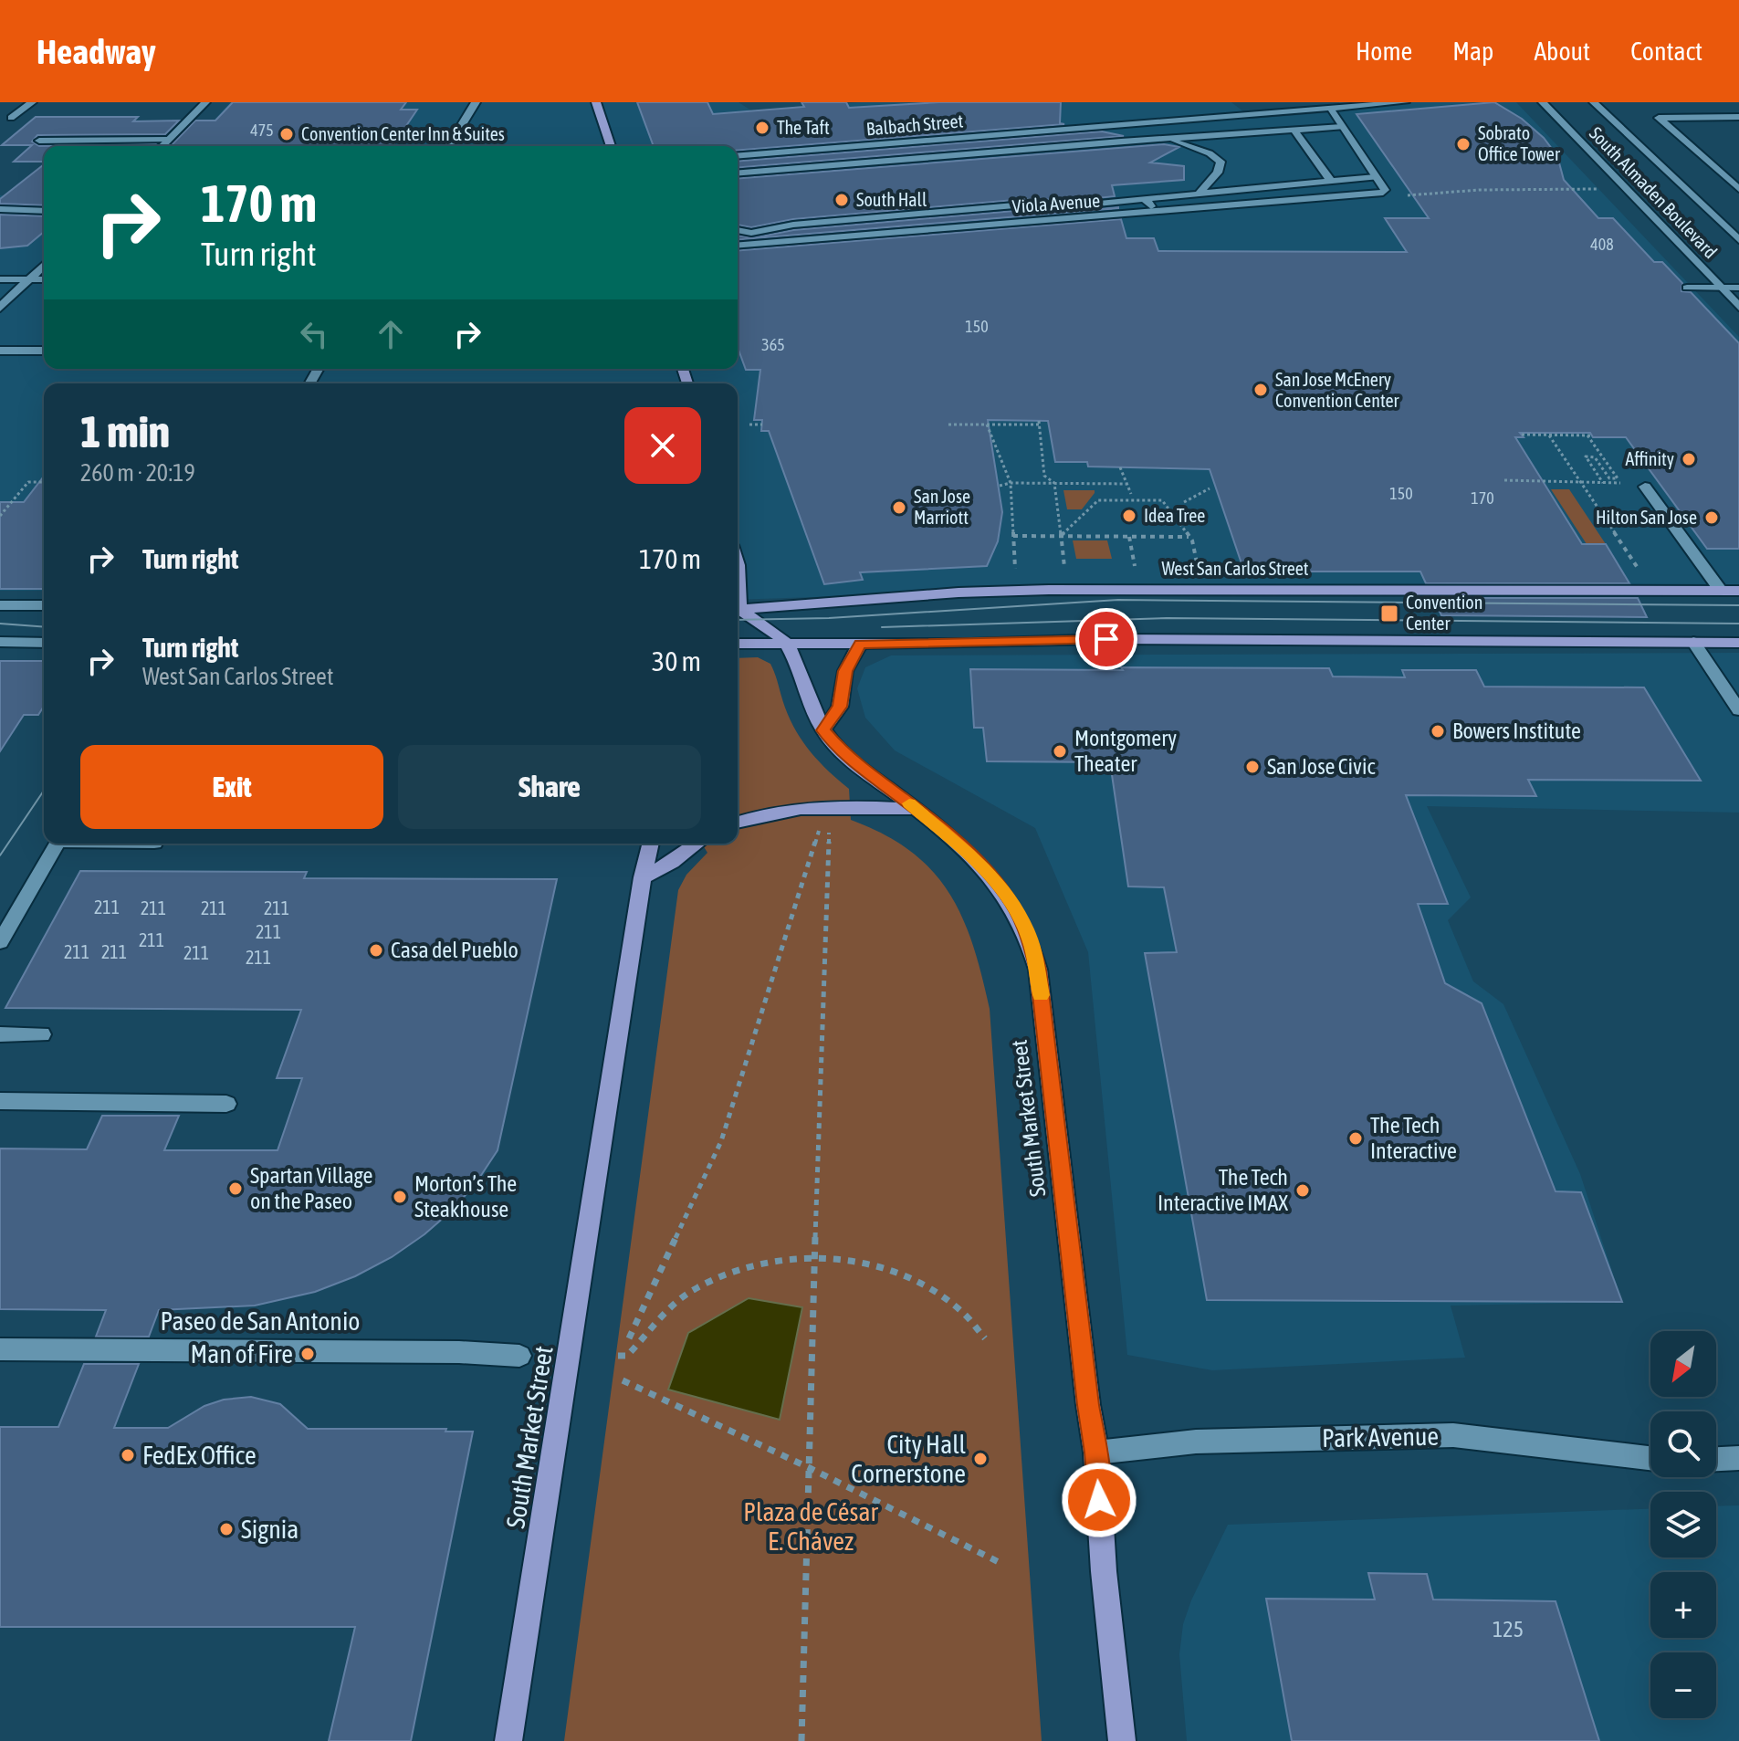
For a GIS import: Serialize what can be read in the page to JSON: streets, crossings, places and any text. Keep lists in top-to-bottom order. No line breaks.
{"streets":{"main road":["West San Carlos Street","South Market Street"],"street":["Balbach Street","South Almaden Boulevard","Viola Avenue","Paseo de San Antonio","Park Avenue"]},"crossings":[["South Market Street","Park Avenue"]],"parks":["Plaza de César E. Chávez"],"places":{"other":["The Taft","Convention Center Inn & Suites","Sobrato Office Tower","South Hall","San Jose McEnery Convention Center","Affinity","San Jose Marriott","Idea Tree","Hilton San Jose","Bowers Institute","Montgomery Theater","San Jose Civic","Casa del Pueblo","The Tech Interactive","Spartan Village on the Paseo","The Tech Interactive IMAX","Morton’s The Steakhouse","Man of Fire","FedEx Office","City Hall Cornerstone","Signia"],"transit":["Convention Center"]},"house_numbers":["475","408","150","365","150","170","211","211","211","211","211","211","211","211","211","211","125"],"north":"bottom left","page":{"header":"Headway","nav":["Home","Map","About","Contact"],"turn":["170 m","Turn right"],"heading":["1 min","260 m · 20:19"],"list":[{"name":"Turn right","value":"170 m"},{"name":"Turn right","note":"West San Carlos Street","value":"30 m"}],"buttons":["Exit","Share"],"map_buttons":["+","−"]}}
